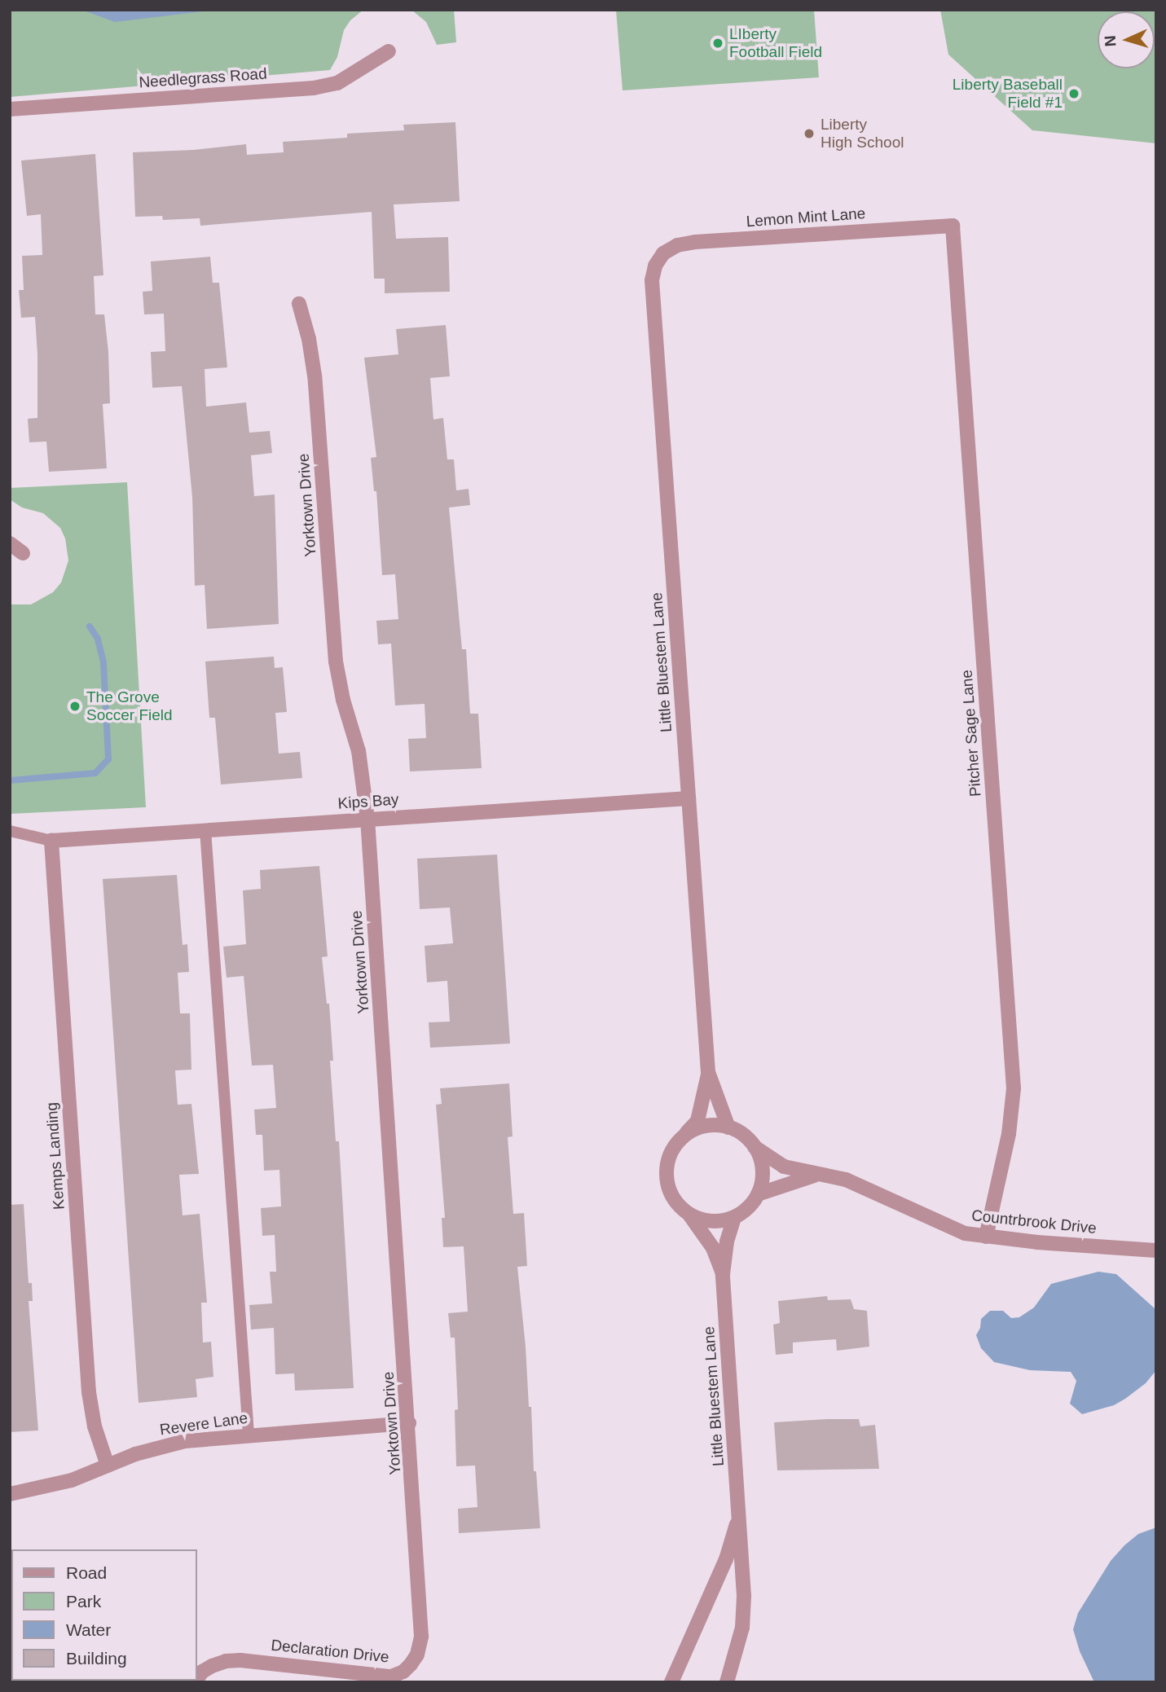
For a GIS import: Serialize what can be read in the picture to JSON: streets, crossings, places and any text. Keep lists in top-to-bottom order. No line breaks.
{"streets":{"street":["Needlegrass Road","Lemon Mint Lane","Yorktown Drive","Little Bluestem Lane","Pitcher Sage Lane","Kips Bay","Kemps Landing","Countrbrook Drive","Revere Lane","Declaration Drive"]},"crossings":[["Lemon Mint Lane","Little Bluestem Lane"],["Lemon Mint Lane","Pitcher Sage Lane"],["Yorktown Drive","Kips Bay"],["Yorktown Drive","Revere Lane"],["Yorktown Drive","Declaration Drive"],["Little Bluestem Lane","Kips Bay"],["Little Bluestem Lane","Countrbrook Drive"],["Pitcher Sage Lane","Countrbrook Drive"],["Kips Bay","Kemps Landing"],["Kemps Landing","Revere Lane"]],"places":["LIberty Football Field","Liberty Baseball Field #1","Liberty High School","The Grove Soccer Field"],"legend":["Road","Park","Water","Building"],"north":"left"}
